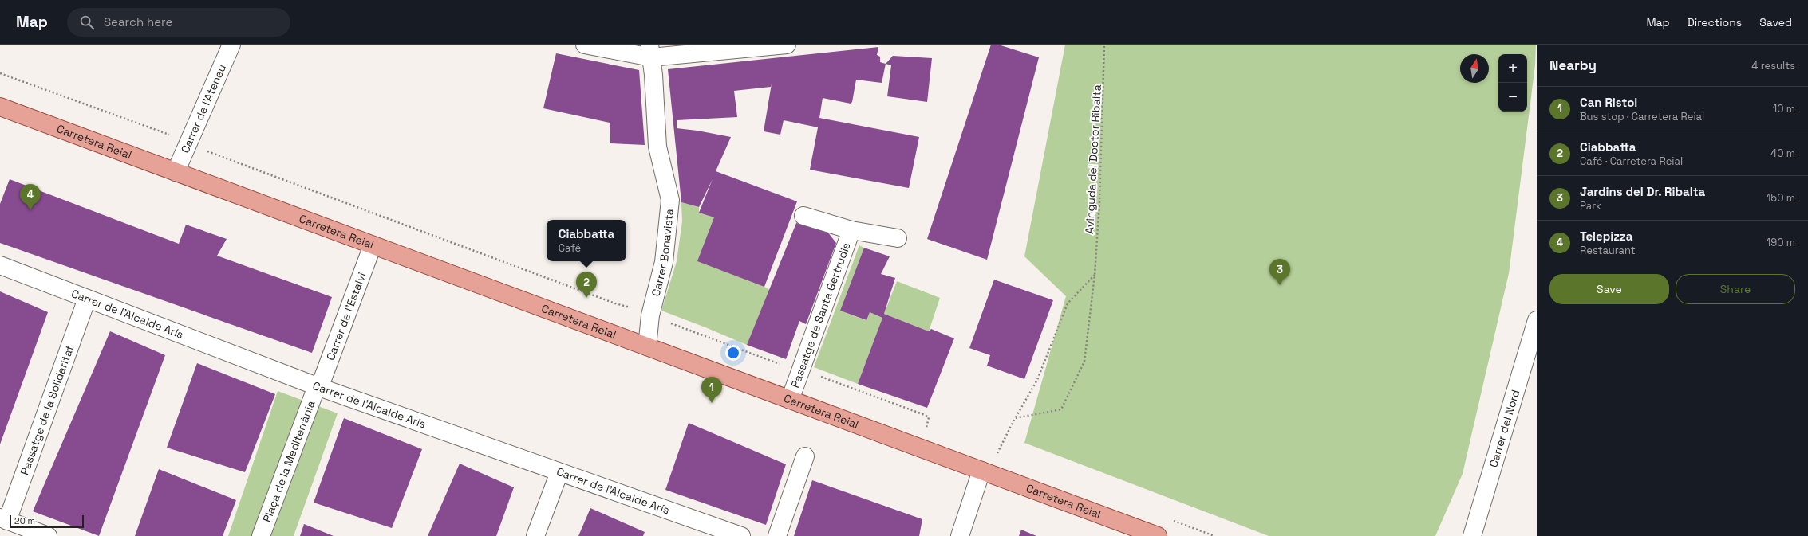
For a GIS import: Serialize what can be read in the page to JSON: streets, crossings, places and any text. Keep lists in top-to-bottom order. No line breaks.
{"streets":{"main road":["Carretera Reial"],"street":["Carrer de l'Ateneu","Carrer Bonavista","Carrer de l'Alcalde Arís","Passatge de Santa Gertrudis","Carrer de l'Estalvi","Passatge de la Solidaritat","Carrer del Nord","Plaça de la Mediterrània"],"path":["Avinguda del Doctor Ribalta"]},"crossings":[["Carrer de l'Ateneu","Carretera Reial"],["Carretera Reial","Carrer Bonavista"],["Carretera Reial","Passatge de Santa Gertrudis"],["Carretera Reial","Carrer de l'Estalvi"],["Carrer de l'Alcalde Arís","Carrer de l'Estalvi"],["Carrer de l'Alcalde Arís","Passatge de la Solidaritat"],["Carrer de l'Alcalde Arís","Plaça de la Mediterrània"],["Carrer de l'Estalvi","Plaça de la Mediterrània"]],"scale_bar":"20 m","north":"top","page":{"header":"Map","search":"Search here","nav":["Map","Directions","Saved"],"heading":["Nearby","4 results"],"map_buttons":["+","−"],"list":[{"mark":"1","name":"Can Ristol","note":"Bus stop · Carretera Reial","value":"10 m"},{"mark":"2","name":"Ciabbatta","note":"Café · Carretera Reial","value":"40 m"},{"mark":"3","name":"Jardins del Dr. Ribalta","note":"Park","value":"150 m"},{"mark":"4","name":"Telepizza","note":"Restaurant","value":"190 m"}],"pins":["4","3","2","1"],"popup":["Ciabbatta","Café"],"buttons":["Save","Share"],"scale":"20 m"}}
